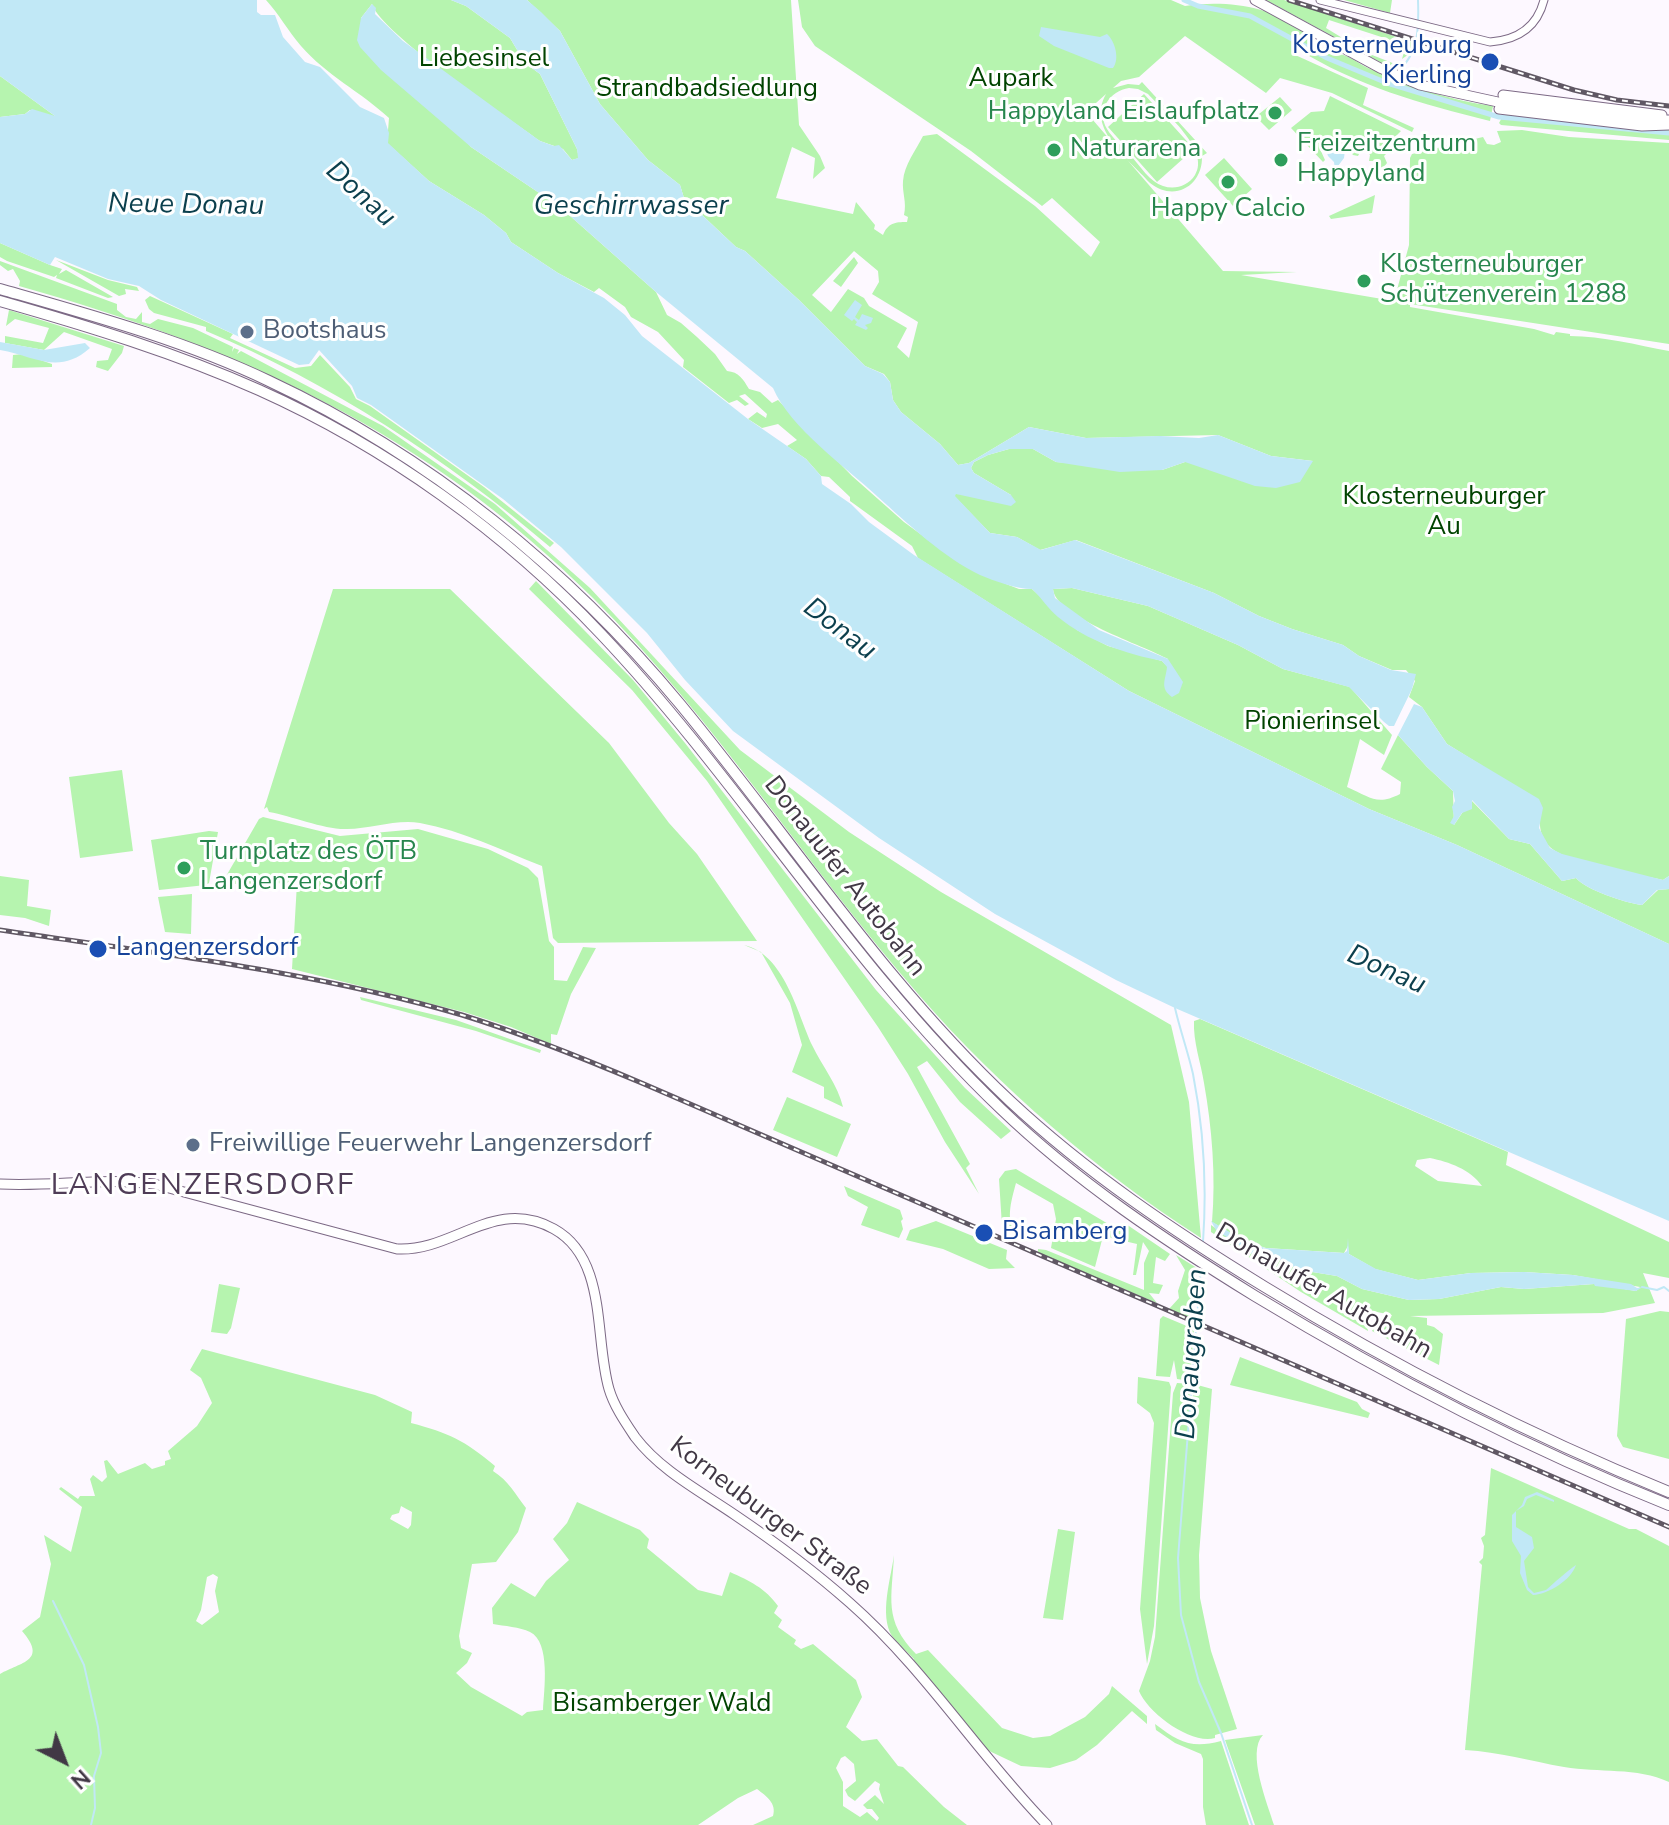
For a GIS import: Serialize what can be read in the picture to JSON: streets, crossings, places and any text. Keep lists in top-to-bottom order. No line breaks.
{"streets":{"highway":["Donauufer Autobahn"],"main road":["Korneuburger Straße"]},"districts":["LANGENZERSDORF"],"water":["Donau","Neue Donau","Geschirrwasser","Donaugraben"],"parks":["Liebesinsel","Aupark","Strandbadsiedlung","Klosterneuburger Au","Pionierinsel","Bisamberger Wald"],"places":["Klosterneuburg Kierling","Happyland Eislaufplatz","Naturarena","Freizeitzentrum Happyland","Happy Calcio","Klosterneuburger Schützenverein 1288","Bootshaus","Turnplatz des ÖTB Langenzersdorf","Langenzersdorf","Freiwillige Feuerwehr Langenzersdorf","Bisamberg"],"north":"bottom right"}
